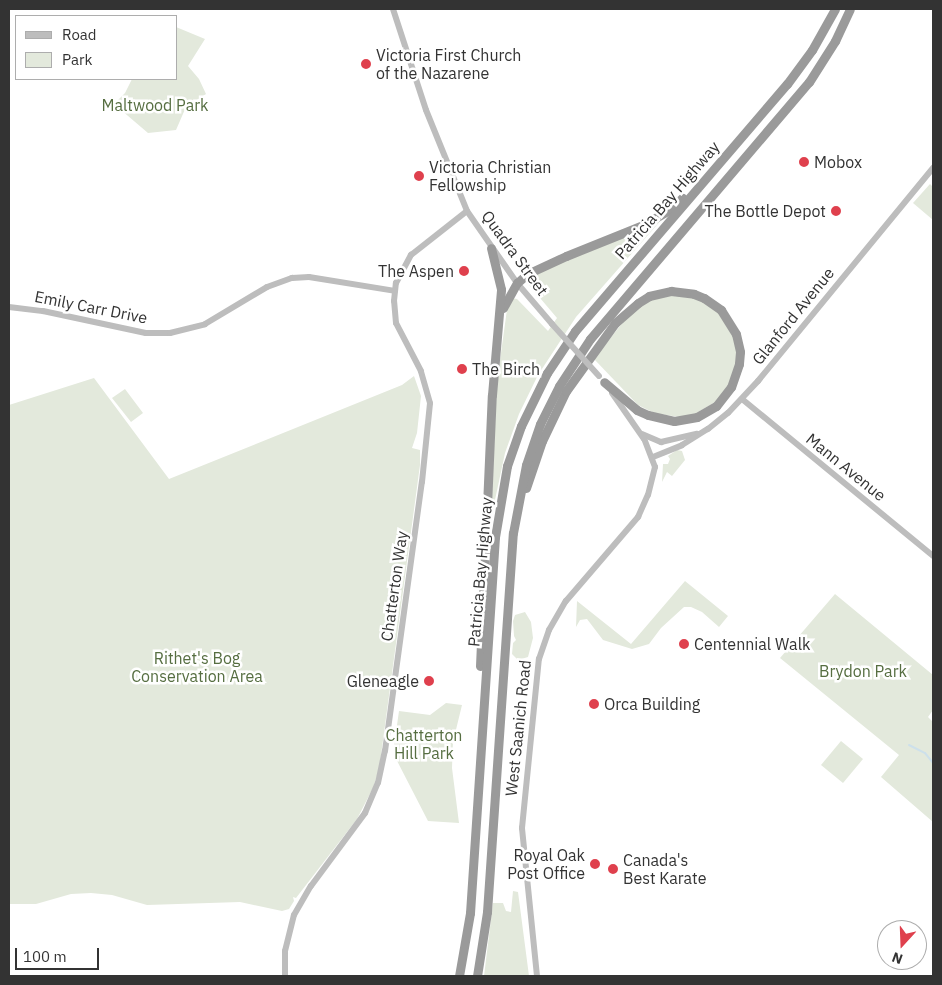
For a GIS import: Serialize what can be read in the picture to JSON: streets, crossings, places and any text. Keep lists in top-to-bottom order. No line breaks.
{"streets":{"highway":["Patricia Bay Highway"],"main road":["Quadra Street","Emily Carr Drive","Glanford Avenue","Mann Avenue","Chatterton Way","West Saanich Road"]},"crossings":[["Quadra Street","Glanford Avenue"],["Quadra Street","Chatterton Way"],["Quadra Street","West Saanich Road"],["Emily Carr Drive","Chatterton Way"],["Glanford Avenue","Mann Avenue"],["Glanford Avenue","West Saanich Road"]],"parks":["Maltwood Park","Rithet's Bog Conservation Area","Brydon Park","Chatterton Hill Park"],"places":["Victoria First Church of the Nazarene","Mobox","Victoria Christian Fellowship","The Bottle Depot","The Aspen","The Birch","Centennial Walk","Gleneagle","Orca Building","Royal Oak Post Office","Canada's Best Karate"],"legend":["Road","Park"],"scale_bar":"100 m","north":"bottom"}
